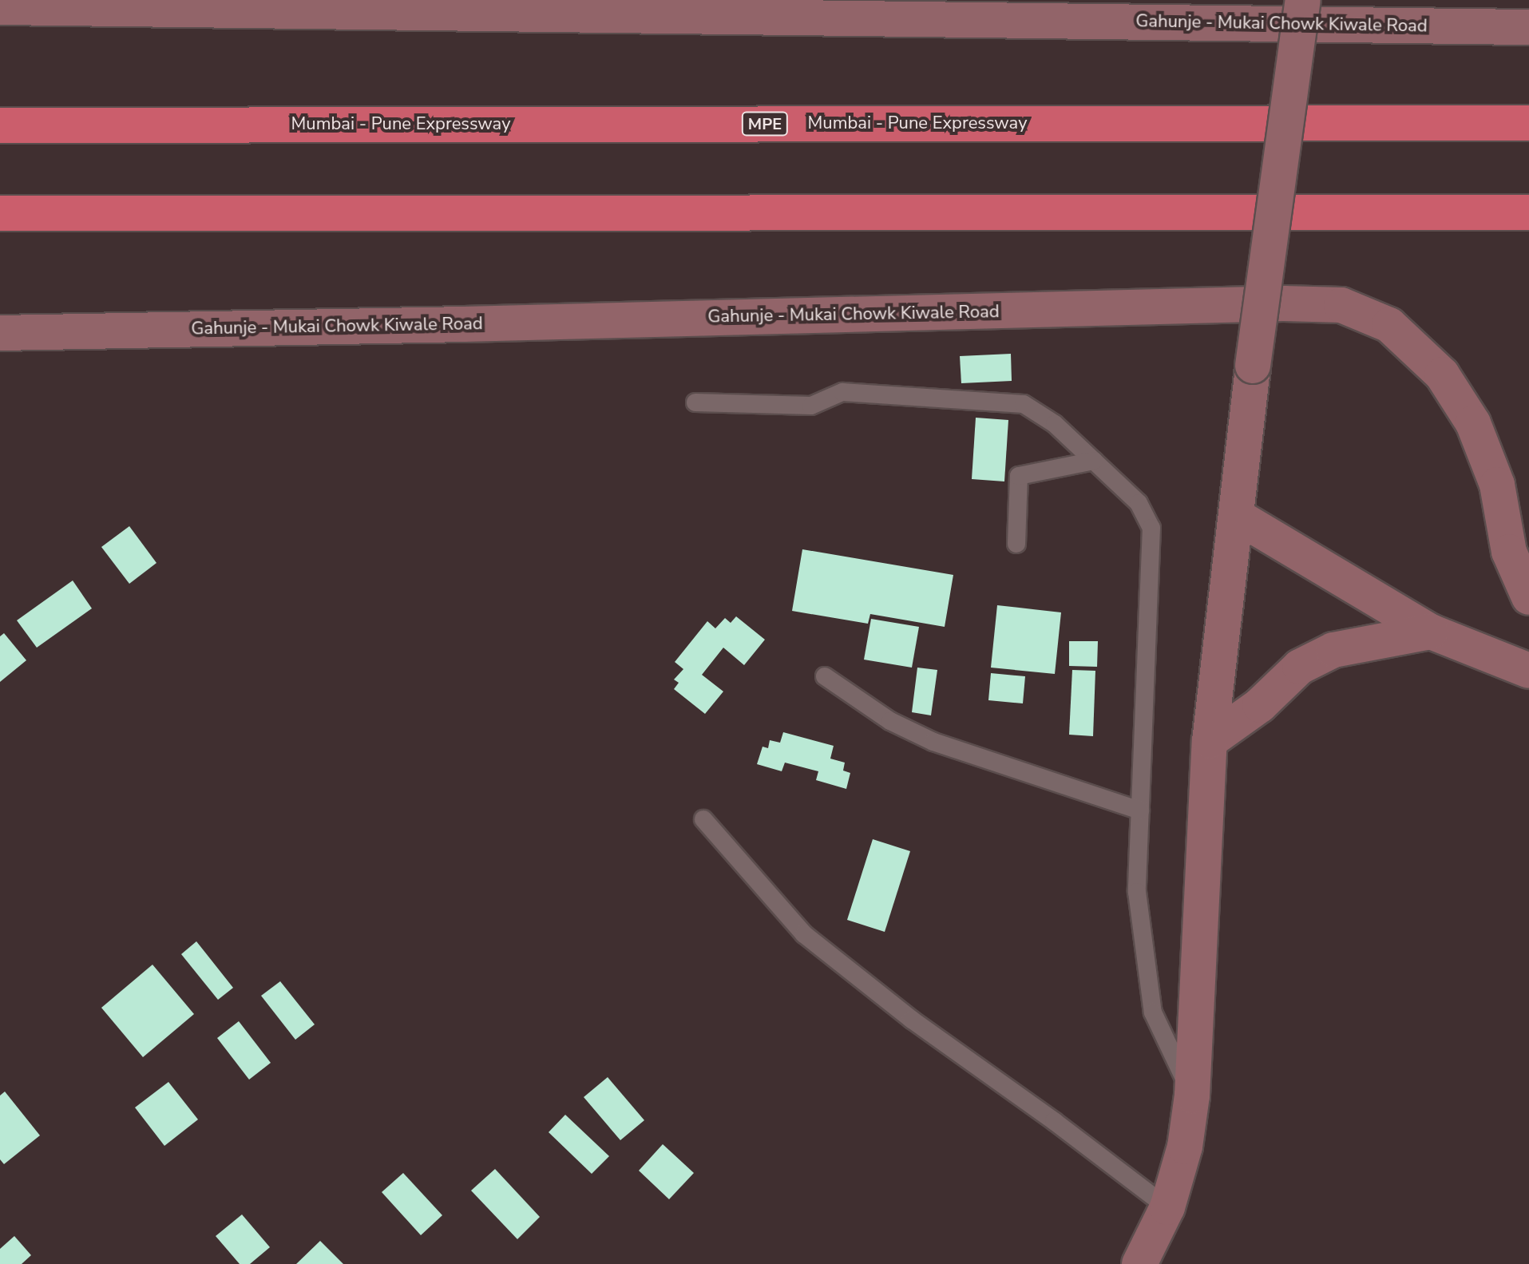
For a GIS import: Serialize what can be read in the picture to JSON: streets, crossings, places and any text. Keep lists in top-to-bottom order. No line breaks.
{"streets":{"highway":["MPE","Mumbai - Pune Expressway"],"street":["Gahunje - Mukai Chowk Kiwale Road"]}}
